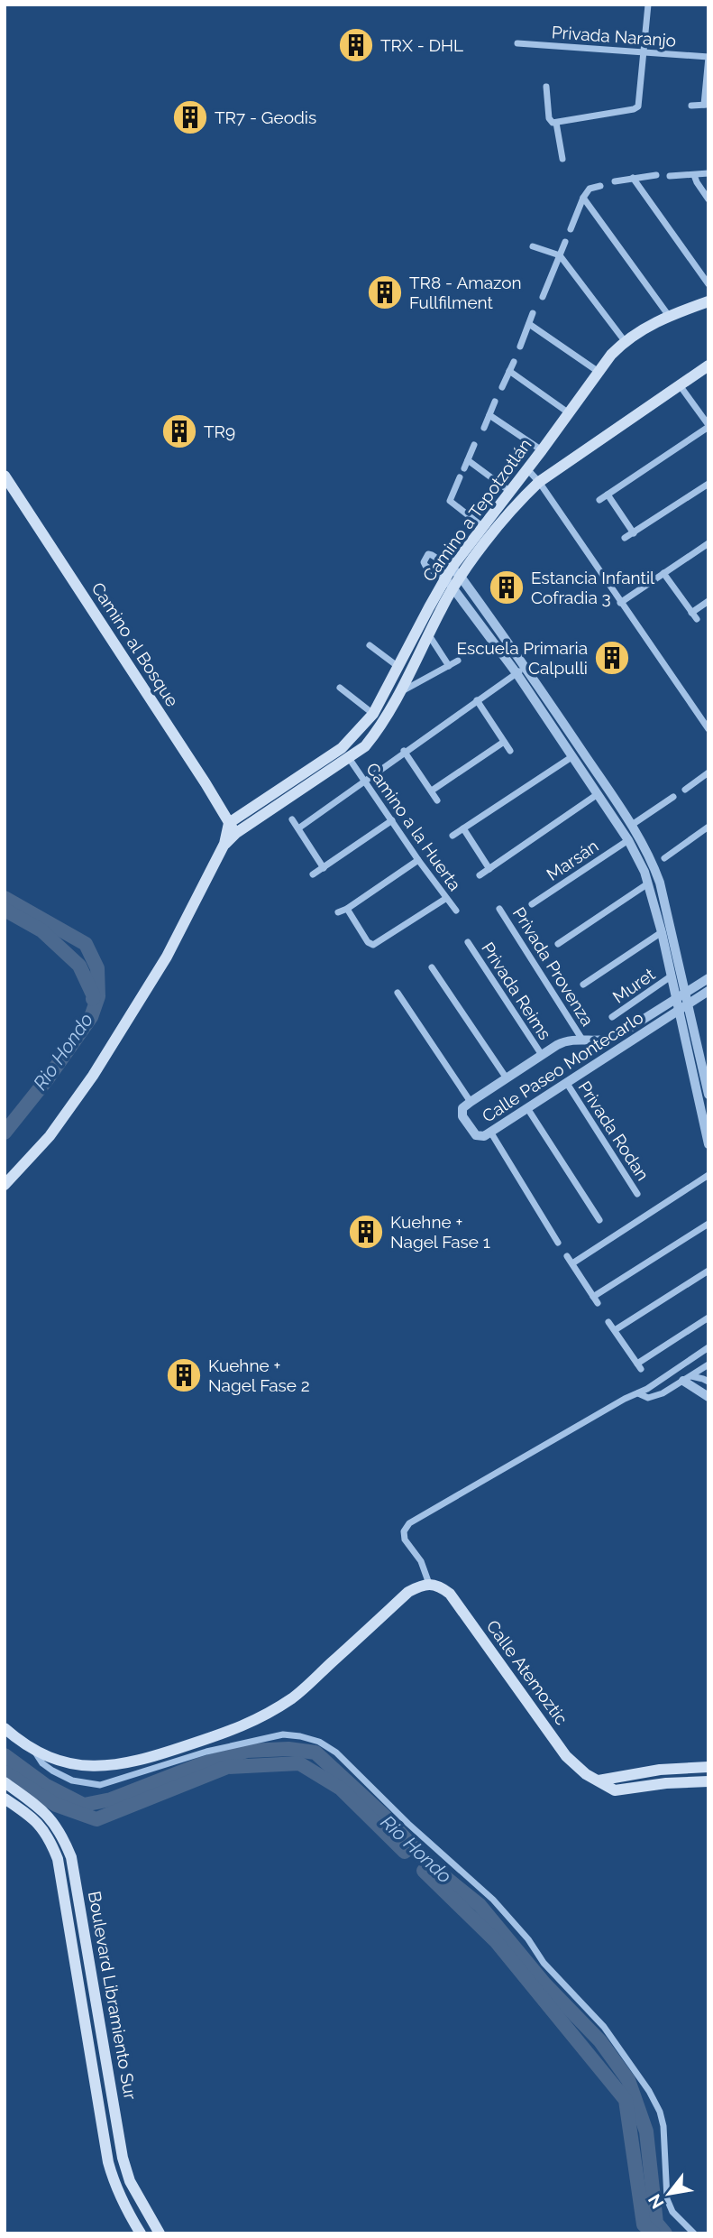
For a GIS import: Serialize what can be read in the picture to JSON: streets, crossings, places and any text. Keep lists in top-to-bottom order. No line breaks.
{"streets":{"main road":["Camino a Tepotzotlán","Camino al Bosque","Calle Atemoztic","Boulevard Libramiento Sur"],"street":["Privada Naranjo","Camino a la Huerta","Marsán","Privada Provenza","Muret","Privada Reims","Calle Paseo Montecarlo","Privada Rodan"]},"crossings":[["Camino a Tepotzotlán","Camino al Bosque"],["Camino a Tepotzotlán","Camino a la Huerta"],["Privada Provenza","Calle Paseo Montecarlo"],["Privada Reims","Calle Paseo Montecarlo"],["Calle Paseo Montecarlo","Privada Rodan"]],"water":["Rio Hondo"],"places":{"building":["TRX - DHL","TR7 - Geodis","TR8 - Amazon Fullfilment","TR9","Estancia Infantil Cofradia 3","Escuela Primaria Calpulli","Kuehne + Nagel Fase 1","Kuehne + Nagel Fase 2"]},"north":"bottom left"}
